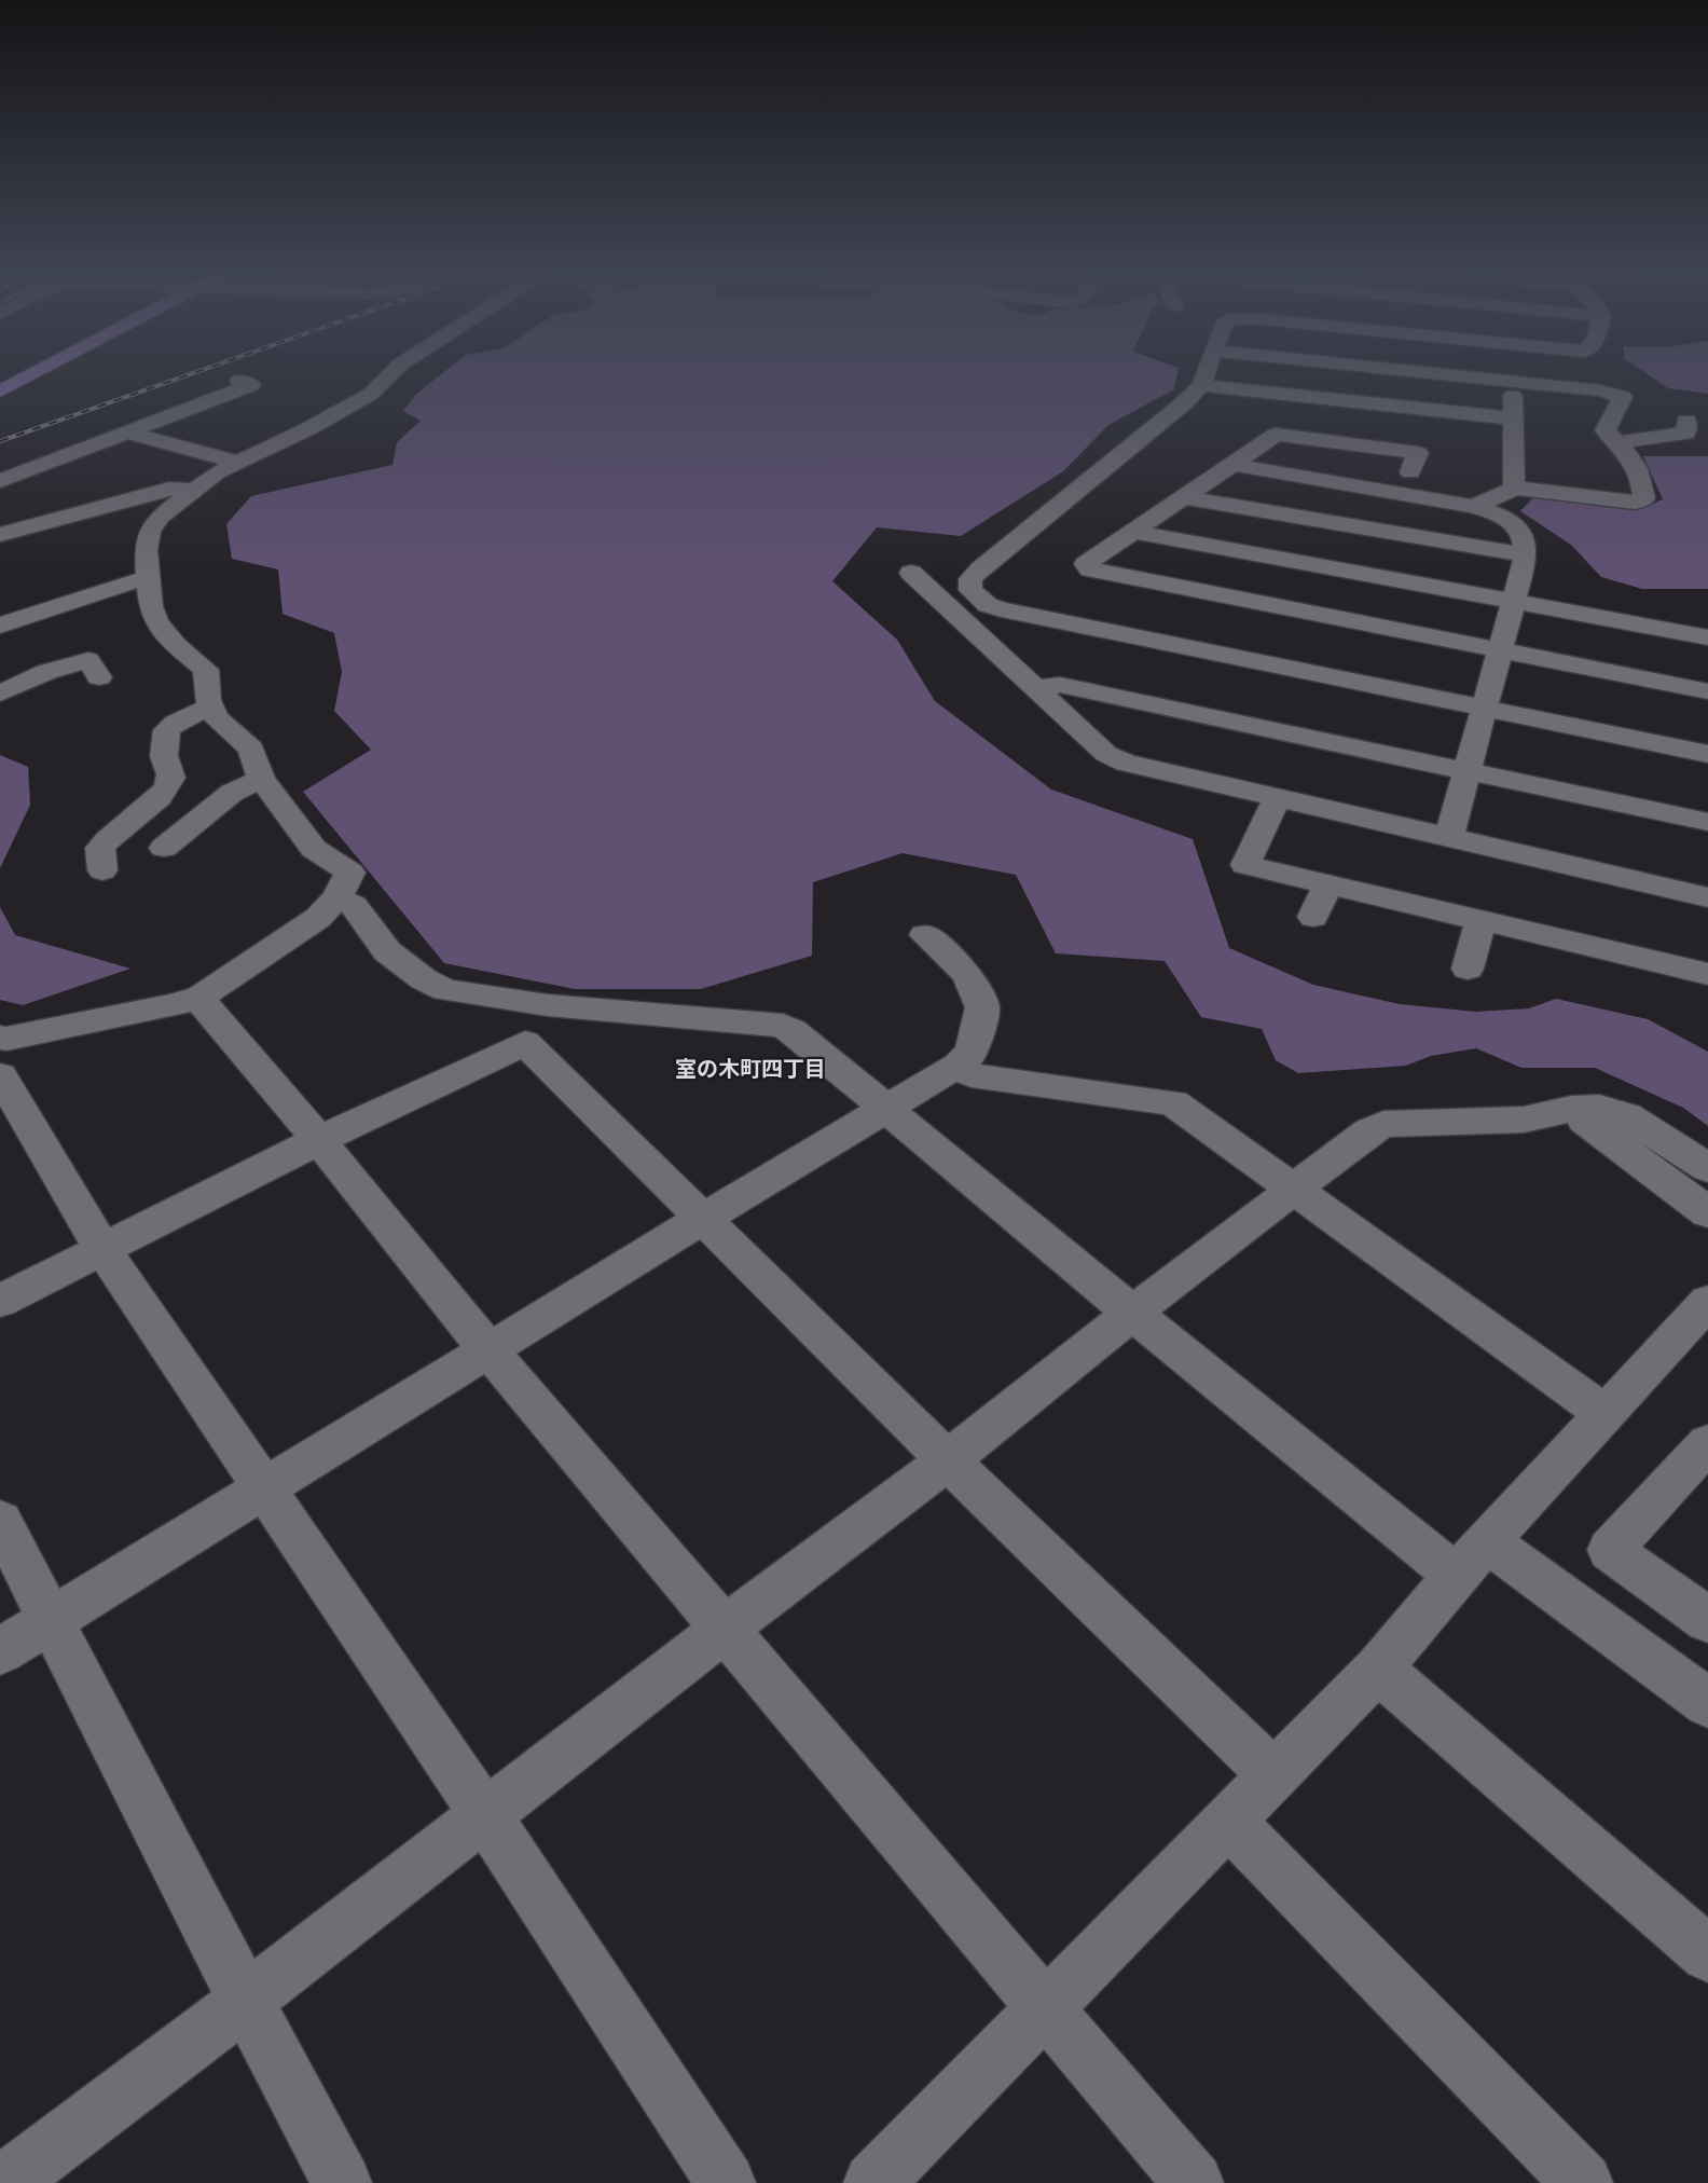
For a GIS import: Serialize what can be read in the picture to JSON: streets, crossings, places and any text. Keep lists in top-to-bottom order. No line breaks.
{"districts":["室の木町四丁目"]}
